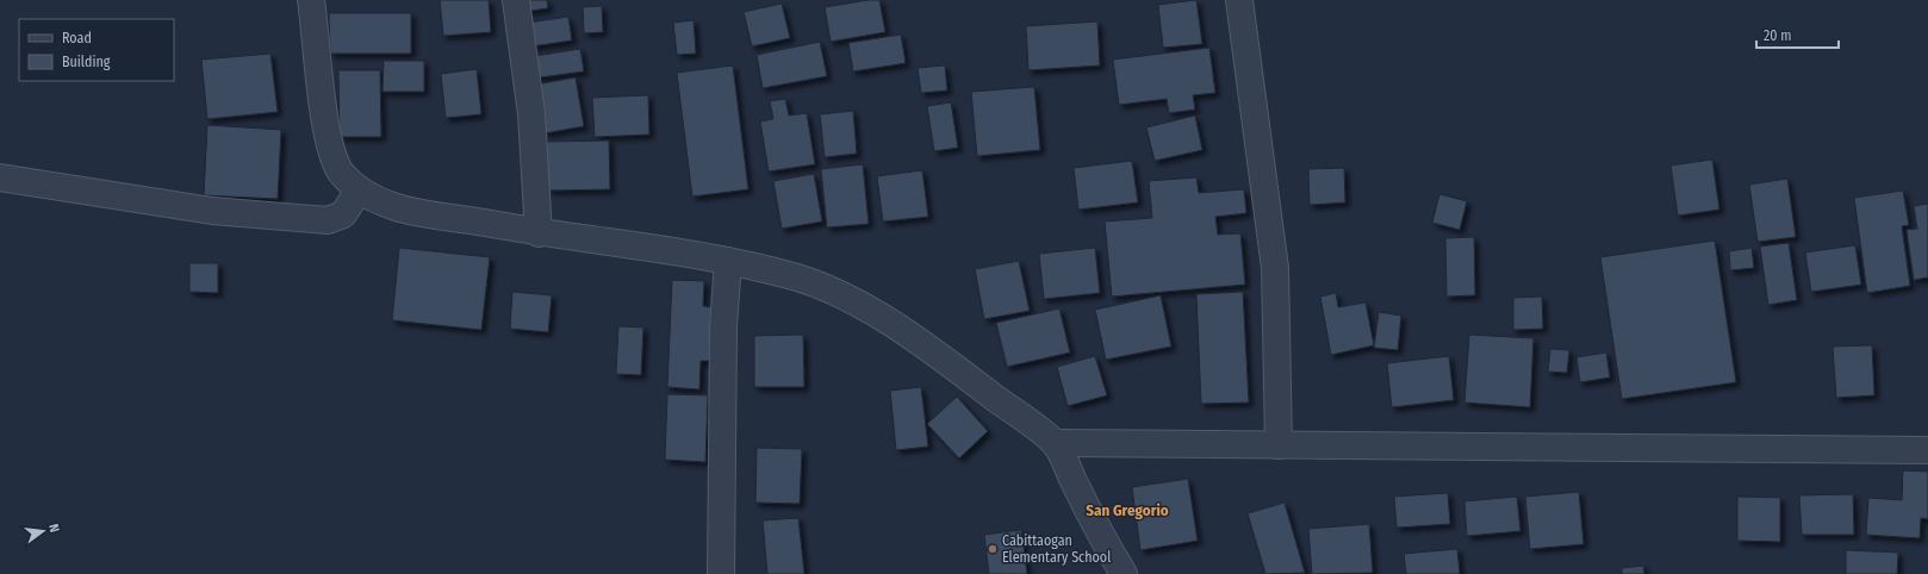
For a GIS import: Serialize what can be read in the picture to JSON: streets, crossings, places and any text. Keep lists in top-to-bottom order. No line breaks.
{"districts":["San Gregorio"],"places":["Cabittaogan Elementary School"],"legend":["Road","Building"],"scale_bar":"20 m","north":"right"}
